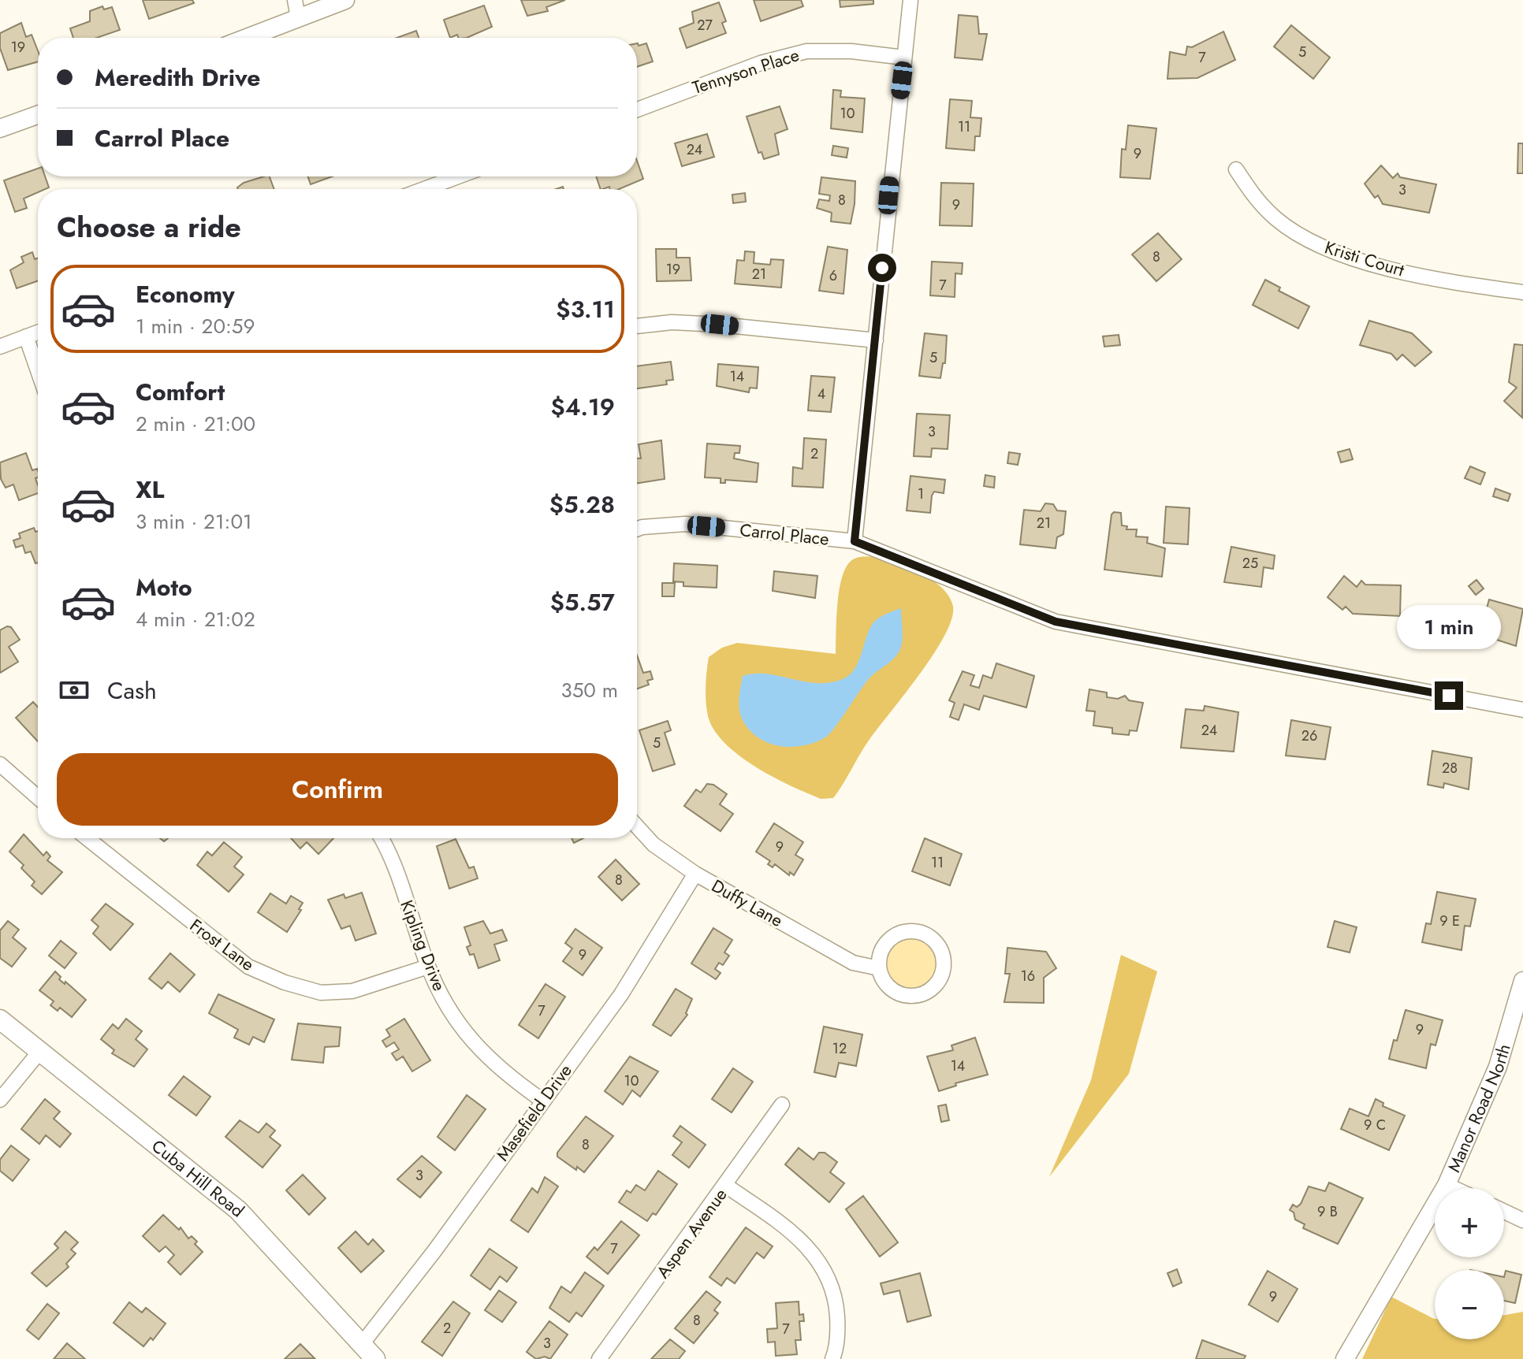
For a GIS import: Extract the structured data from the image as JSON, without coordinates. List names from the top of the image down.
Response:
{
  "streets": {
    "main road": ["Cuba Hill Road"],
    "street": [
      "Tennyson Place",
      "Kristi Court",
      "Carrol Place",
      "Duffy Lane",
      "Frost Lane",
      "Kipling Drive",
      "Manor Road North",
      "Masefield Drive",
      "Aspen Avenue"
    ]
  },
  "crossings": [
    ["Duffy Lane", "Masefield Drive"],
    ["Frost Lane", "Kipling Drive"],
    ["Kipling Drive", "Masefield Drive"],
    ["Masefield Drive", "Cuba Hill Road"]
  ],
  "house_numbers": [
    "27",
    "19",
    "5",
    "7",
    "10",
    "11",
    "24",
    "9",
    "3",
    "8",
    "9",
    "8",
    "19",
    "21",
    "6",
    "7",
    "5",
    "14",
    "4",
    "3",
    "2",
    "1",
    "21",
    "25",
    "24",
    "26",
    "5",
    "28",
    "9",
    "11",
    "8",
    "9 E",
    "9",
    "16",
    "7",
    "9",
    "12",
    "14",
    "10",
    "9 C",
    "8",
    "3",
    "9 B",
    "7",
    "9",
    "8",
    "2",
    "7",
    "3"
  ],
  "page": {
    "banner": ["Meredith Drive", "Carrol Place"],
    "heading": "Choose a ride",
    "list": [
      {
        "name": "Economy",
        "note": "1 min · 20:59",
        "value": "$3.11"
      },
      {
        "name": "Comfort",
        "note": "2 min · 21:00",
        "value": "$4.19"
      },
      {
        "name": "XL",
        "note": "3 min · 21:01",
        "value": "$5.28"
      },
      {
        "name": "Moto",
        "note": "4 min · 21:02",
        "value": "$5.57"
      }
    ],
    "bubble": "1 min",
    "pay": ["Cash", "350 m"],
    "buttons": "Confirm",
    "map_buttons": ["+", "−"]
  }
}
